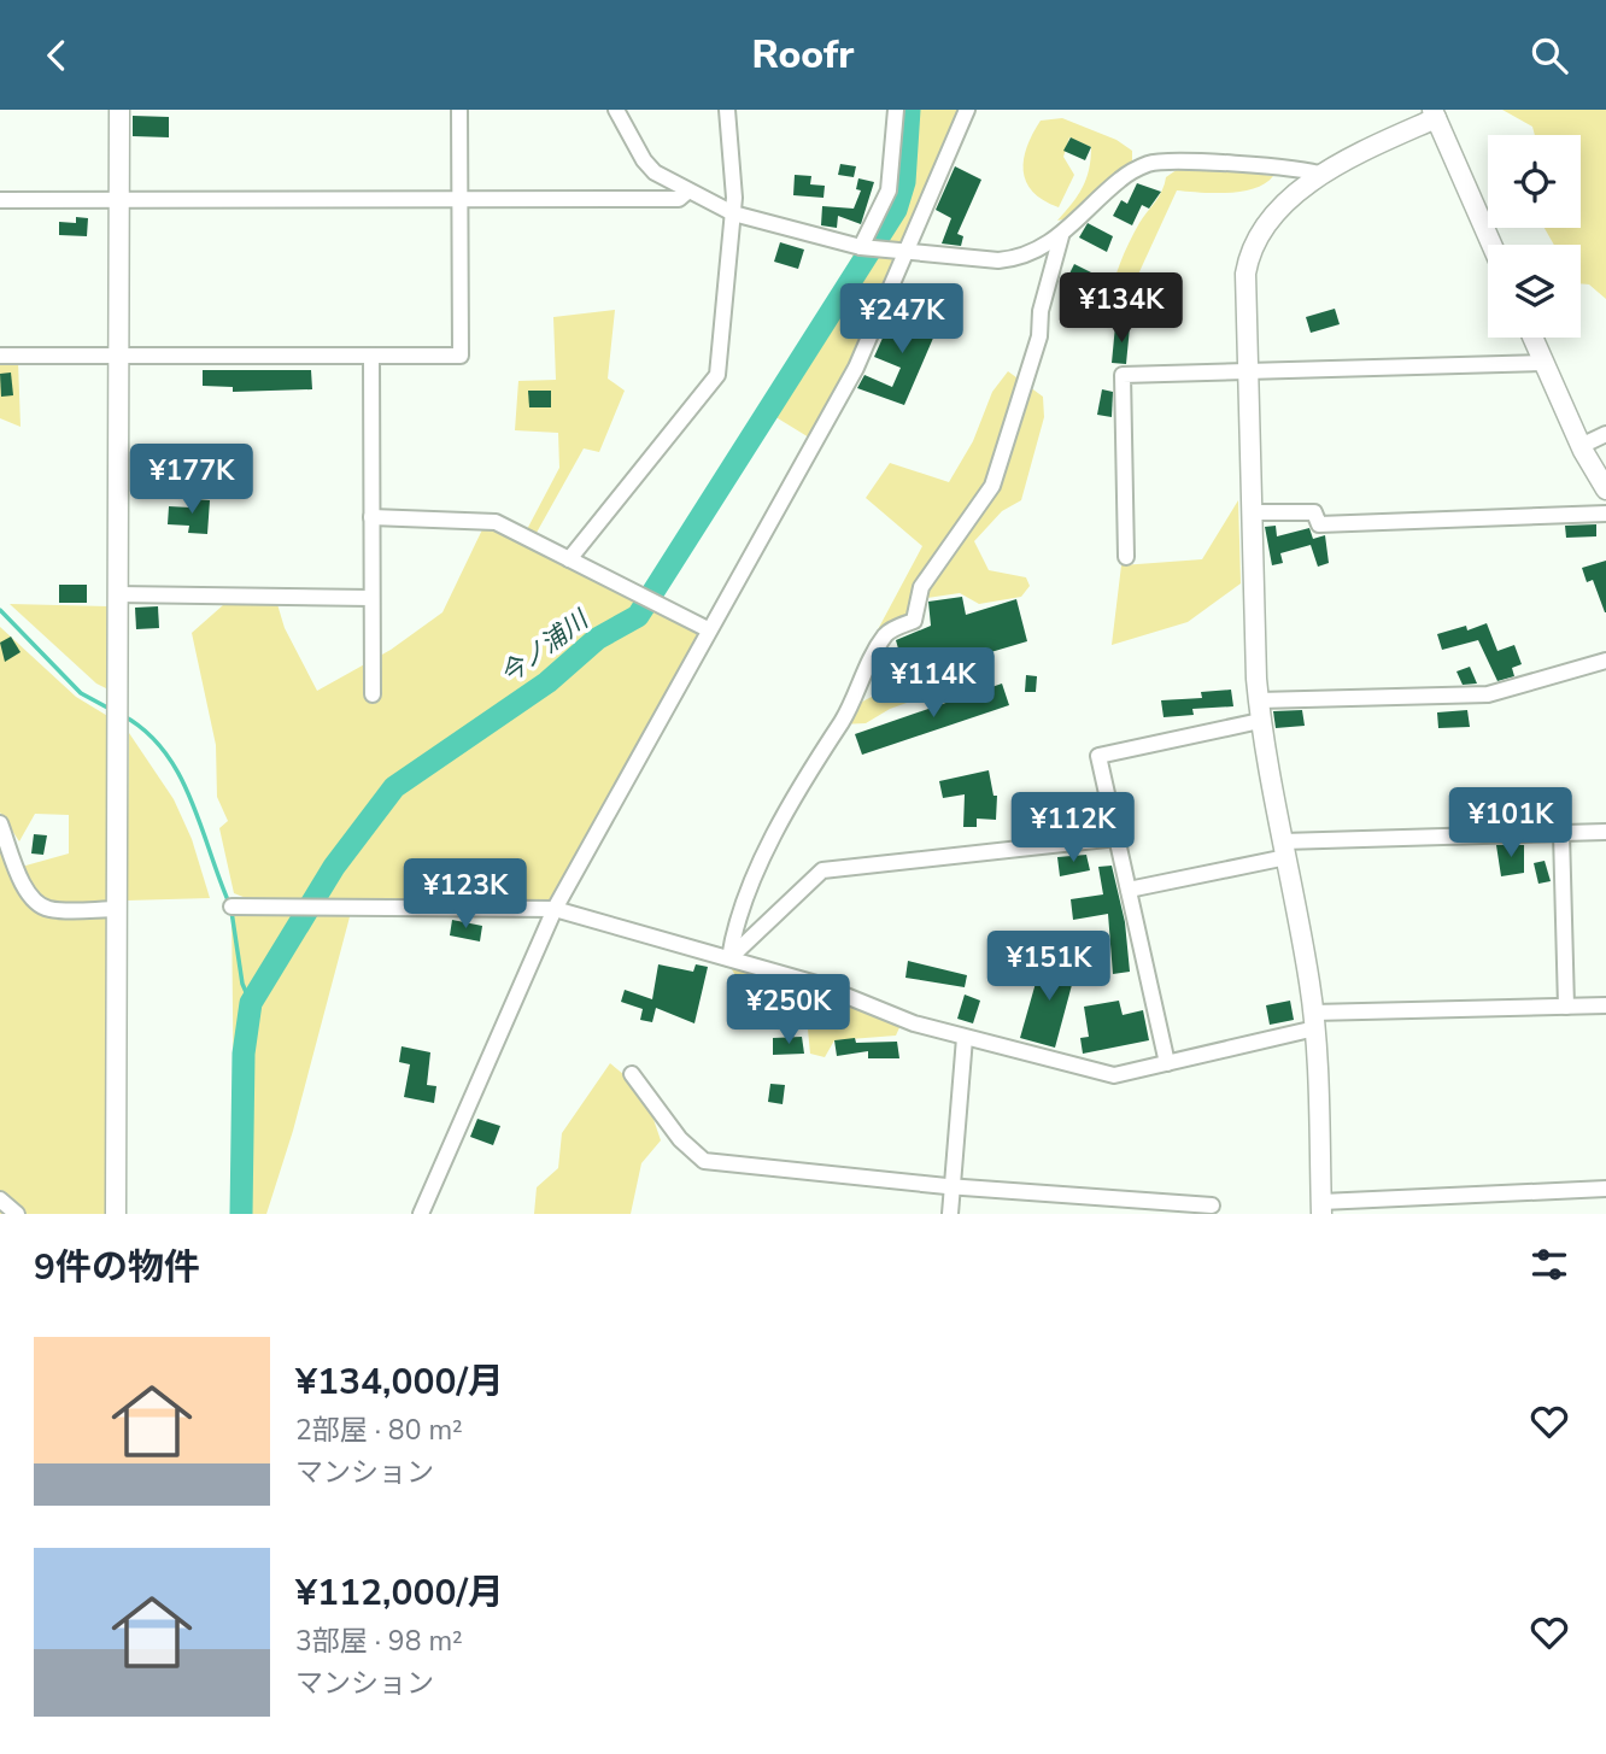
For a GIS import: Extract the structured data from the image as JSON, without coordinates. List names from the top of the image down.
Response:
{
  "water": ["今ノ浦川"],
  "page": {
    "header": "Roofr",
    "price": [
      "¥134K",
      "¥247K",
      "¥177K",
      "¥114K",
      "¥101K",
      "¥112K",
      "¥123K",
      "¥151K",
      "¥250K"
    ],
    "heading": "9件の物件",
    "list": [
      {
        "name": "¥134,000/月",
        "note": "2部屋 · 80 m² · マンション"
      },
      {
        "name": "¥112,000/月",
        "note": "3部屋 · 98 m² · マンション"
      }
    ]
  }
}
